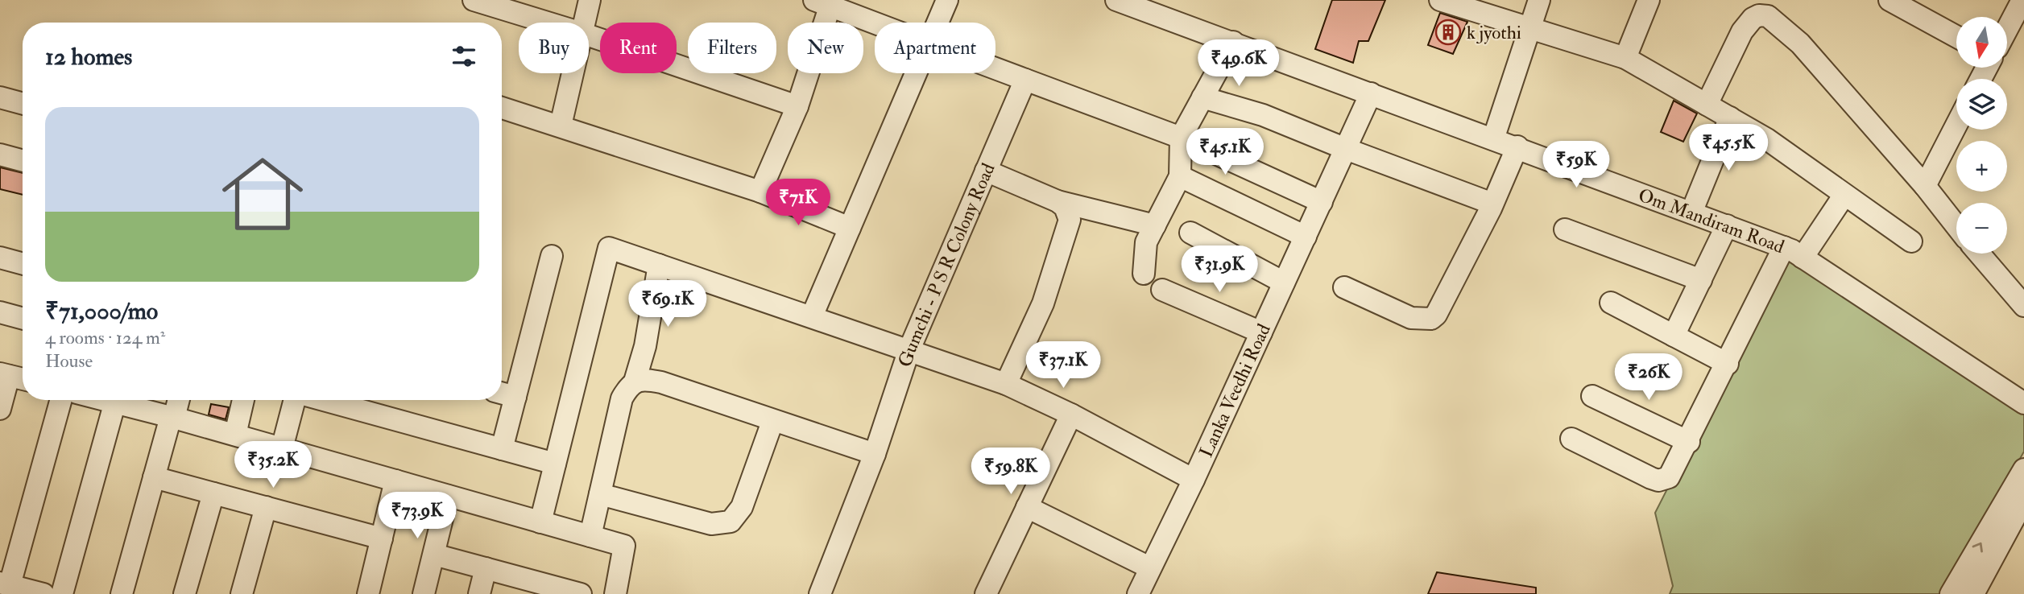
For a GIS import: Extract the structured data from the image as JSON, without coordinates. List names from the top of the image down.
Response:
{
  "streets": {
    "street": ["Om Mandiram Road", "Gumchi - P S R Colony Road", "Lanka Veedhi Road"]
  },
  "crossings": [
    ["Om Mandiram Road", "Lanka Veedhi Road"]
  ],
  "places": {
    "building": ["k jyothi"]
  },
  "north": "bottom",
  "page": {
    "map_buttons": ["+", "−"],
    "chip": [
      "Buy",
      "Rent",
      "Filters",
      "New",
      "Apartment"
    ],
    "heading": "12 homes",
    "price": [
      "₹49.6K",
      "₹45.5K",
      "₹45.1K",
      "₹59K",
      "₹71K",
      "₹31.9K",
      "₹69.1K",
      "₹37.1K",
      "₹26K",
      "₹35.2K",
      "₹59.8K",
      "₹73.9K"
    ],
    "list": [
      {
        "name": "₹71,000/mo",
        "note": "4 rooms · 124 m² · House"
      }
    ]
  }
}
